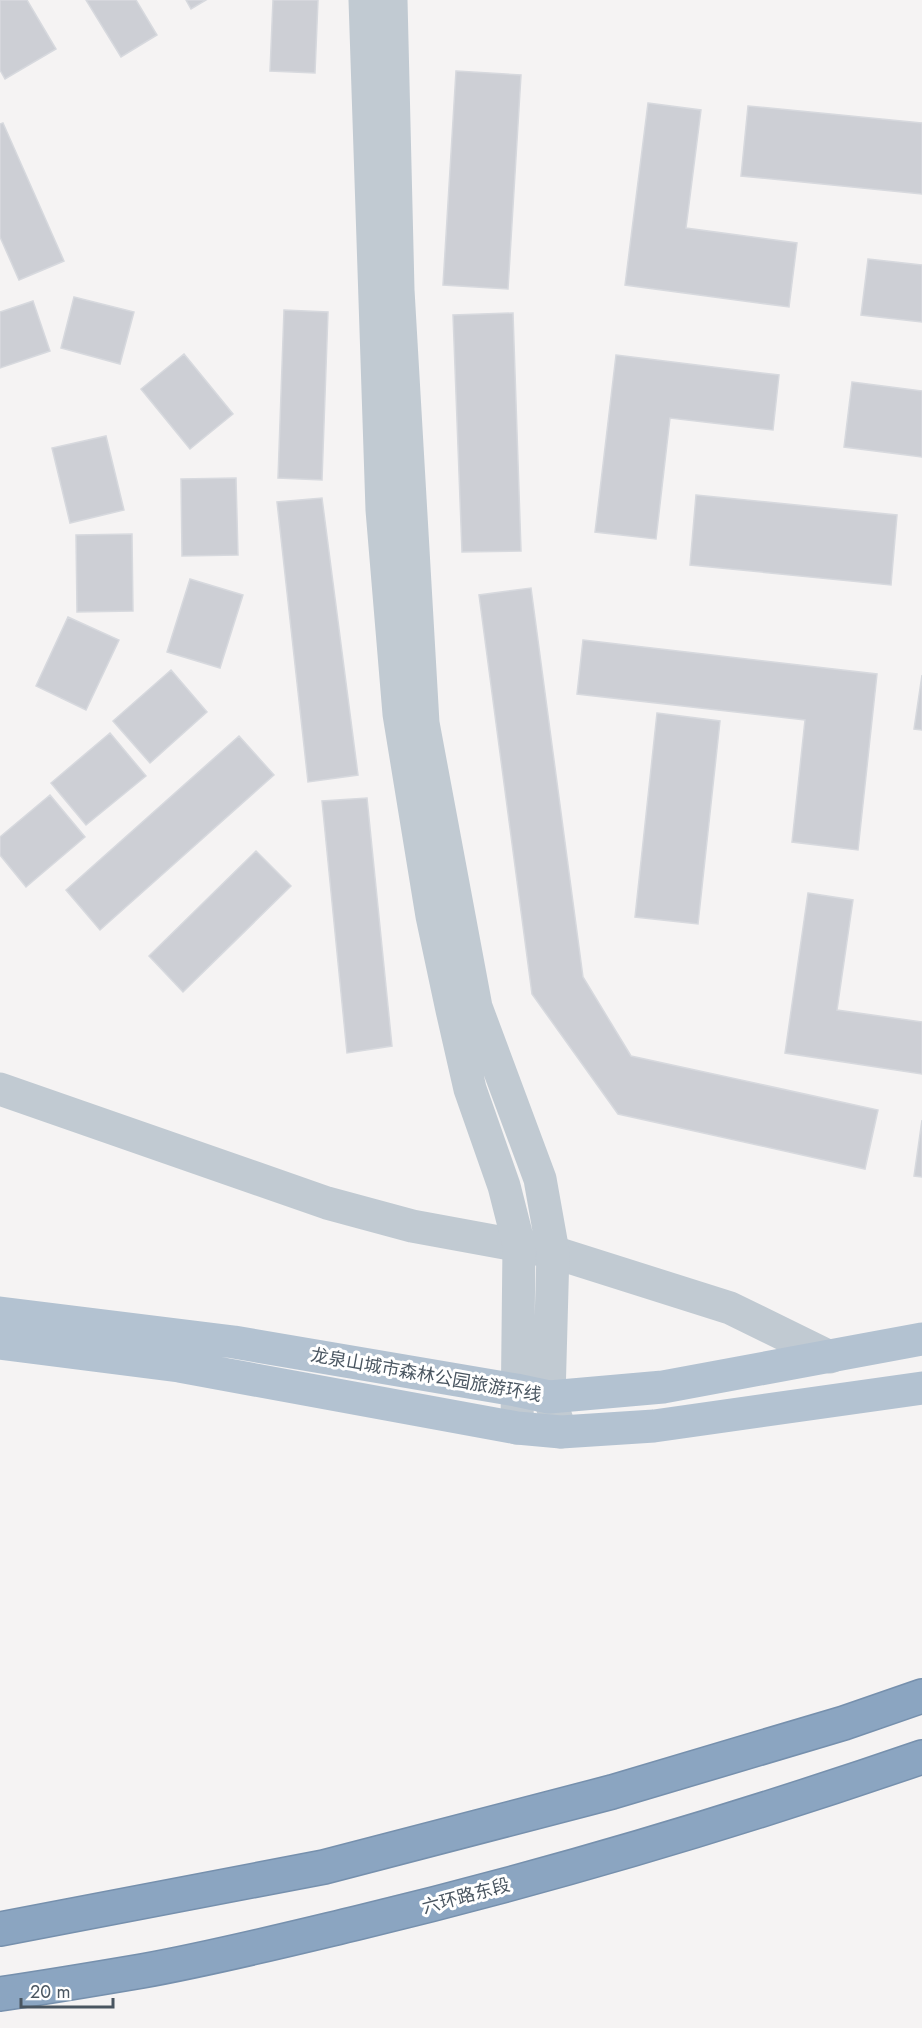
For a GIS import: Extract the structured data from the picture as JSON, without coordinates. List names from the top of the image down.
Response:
{
  "streets": {
    "highway": ["六环路东段"],
    "main road": ["龙泉山城市森林公园旅游环线"]
  },
  "scale_bar": "20 m"
}
